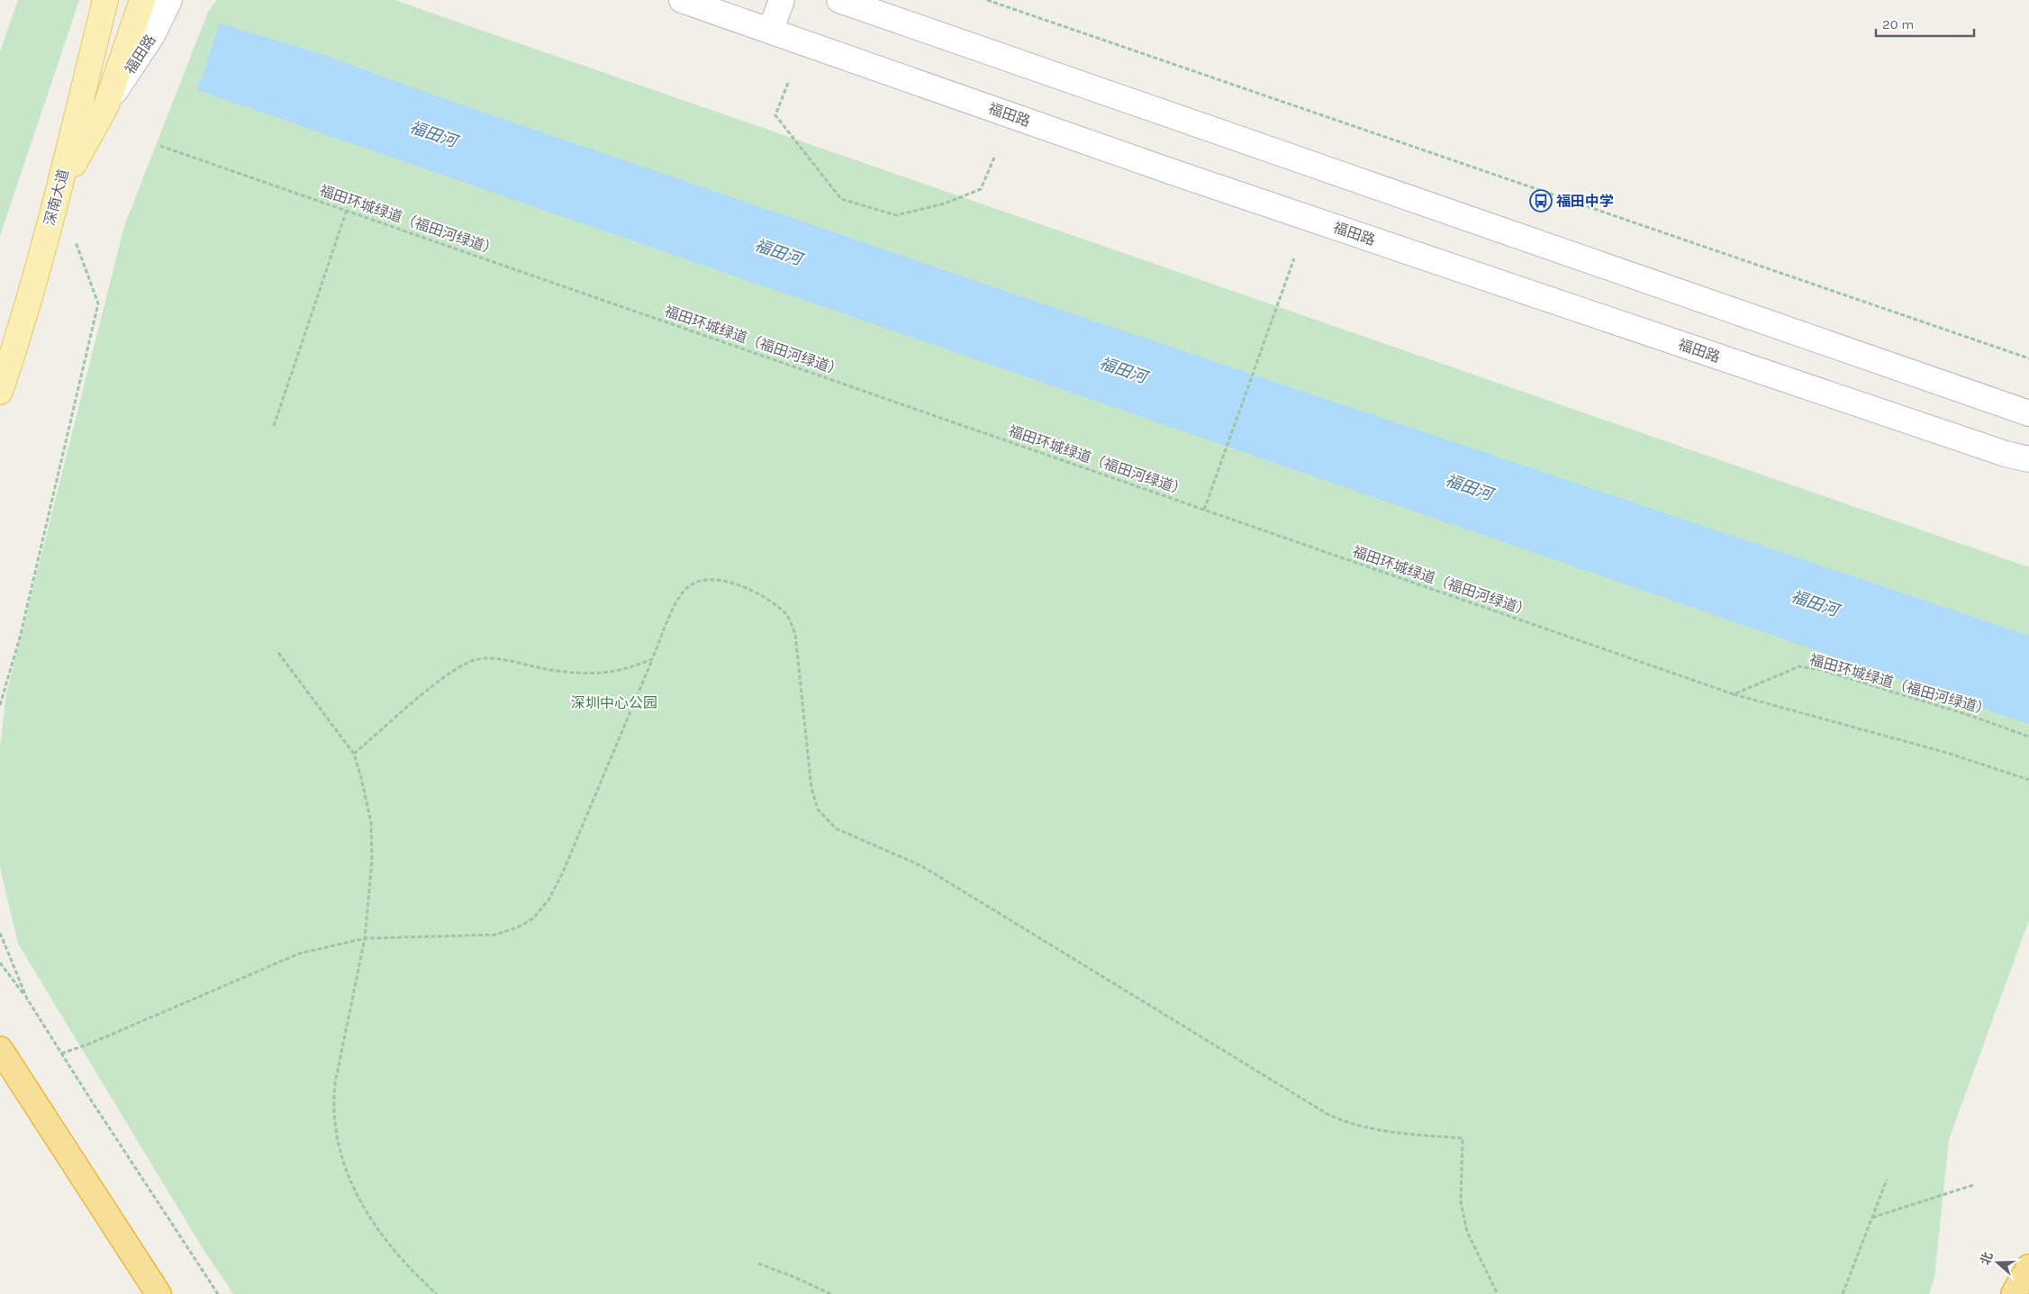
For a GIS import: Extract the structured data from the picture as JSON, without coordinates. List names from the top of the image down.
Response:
{
  "streets": {
    "main road": ["福田路", "深南大道"],
    "path": ["福田环城绿道（福田河绿道）"]
  },
  "water": ["福田河"],
  "parks": ["深圳中心公园"],
  "places": {
    "bus stop": ["福田中学"]
  },
  "scale_bar": "20 m",
  "north": "left"
}
